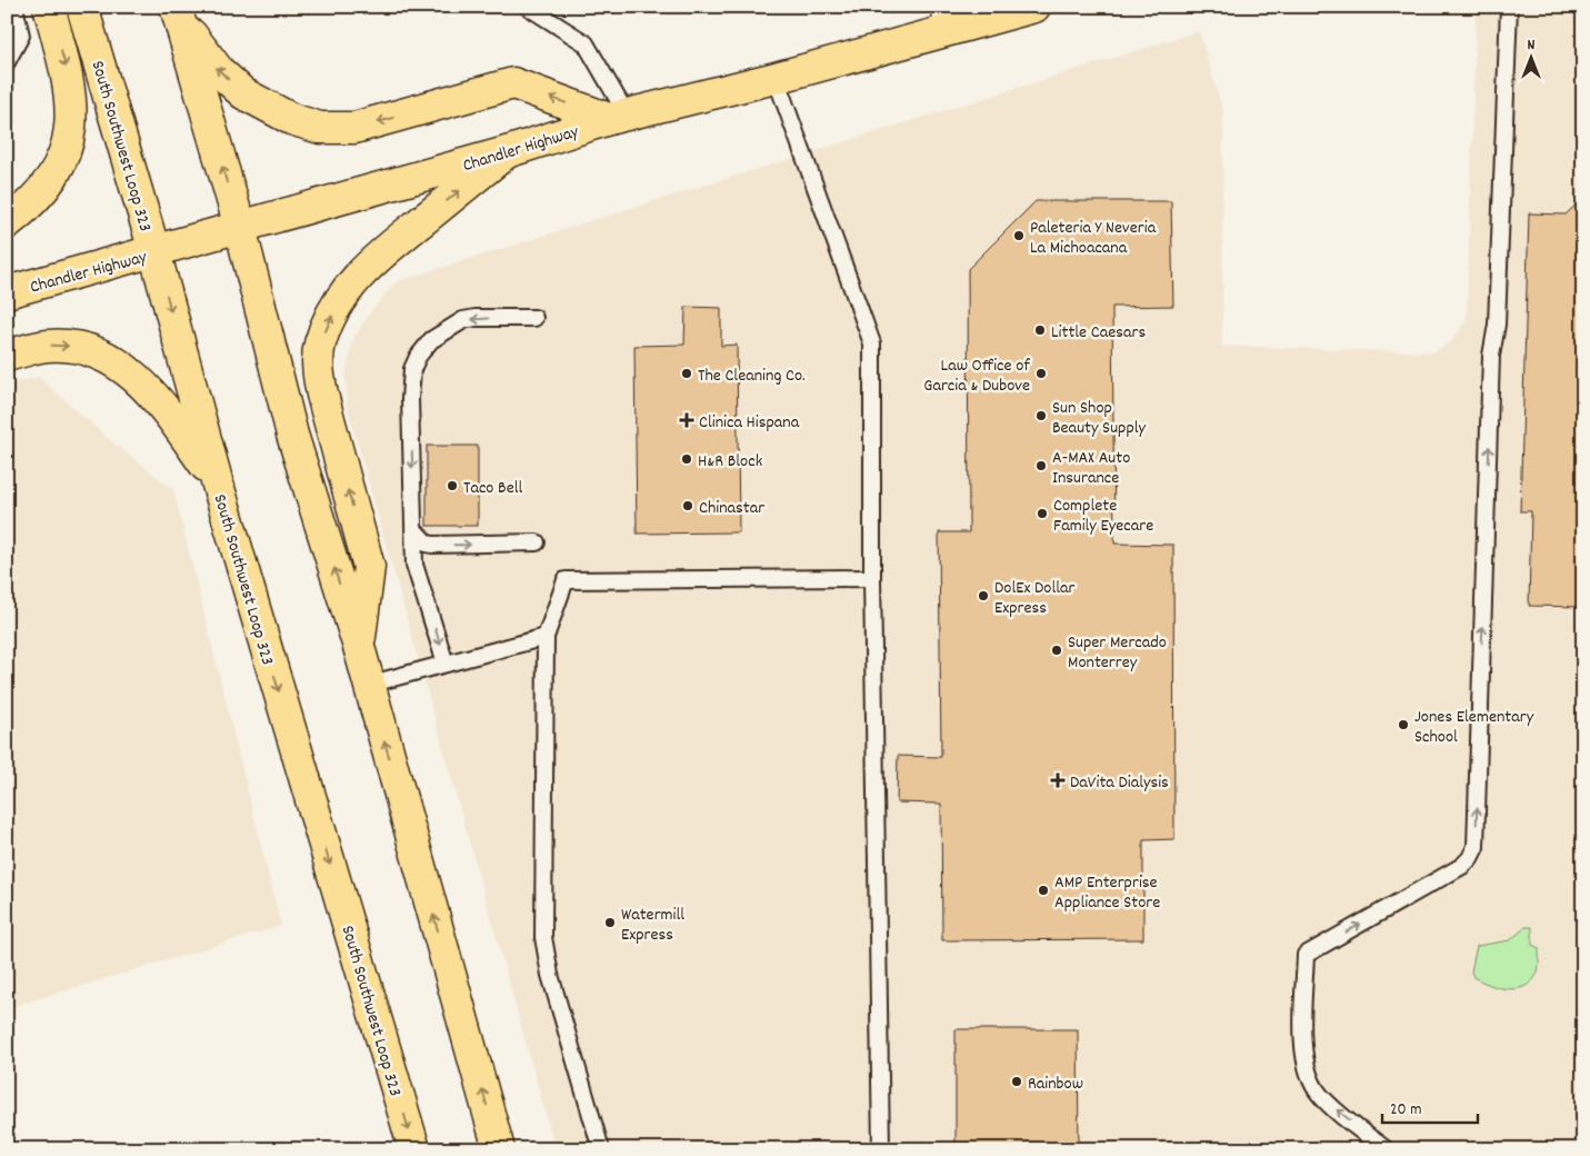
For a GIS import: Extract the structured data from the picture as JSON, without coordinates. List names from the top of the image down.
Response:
{
  "streets": {
    "main road": ["South Southwest Loop 323", "Chandler Highway"]
  },
  "crossings": [
    ["South Southwest Loop 323", "Chandler Highway"]
  ],
  "places": {
    "other": [
      "Paleteria Y Neveria La Michoacana",
      "Little Caesars",
      "The Cleaning Co.",
      "Law Office of Garcia & Dubove",
      "Sun Shop Beauty Supply",
      "H&R Block",
      "A-MAX Auto Insurance",
      "Taco Bell",
      "Chinastar",
      "Complete Family Eyecare",
      "DolEx Dollar Express",
      "Super Mercado Monterrey",
      "Jones Elementary School",
      "AMP Enterprise Appliance Store",
      "Watermill Express",
      "Rainbow"
    ],
    "health": ["Clinica Hispana", "DaVita Dialysis"]
  },
  "scale_bar": "20 m",
  "north": "top"
}
